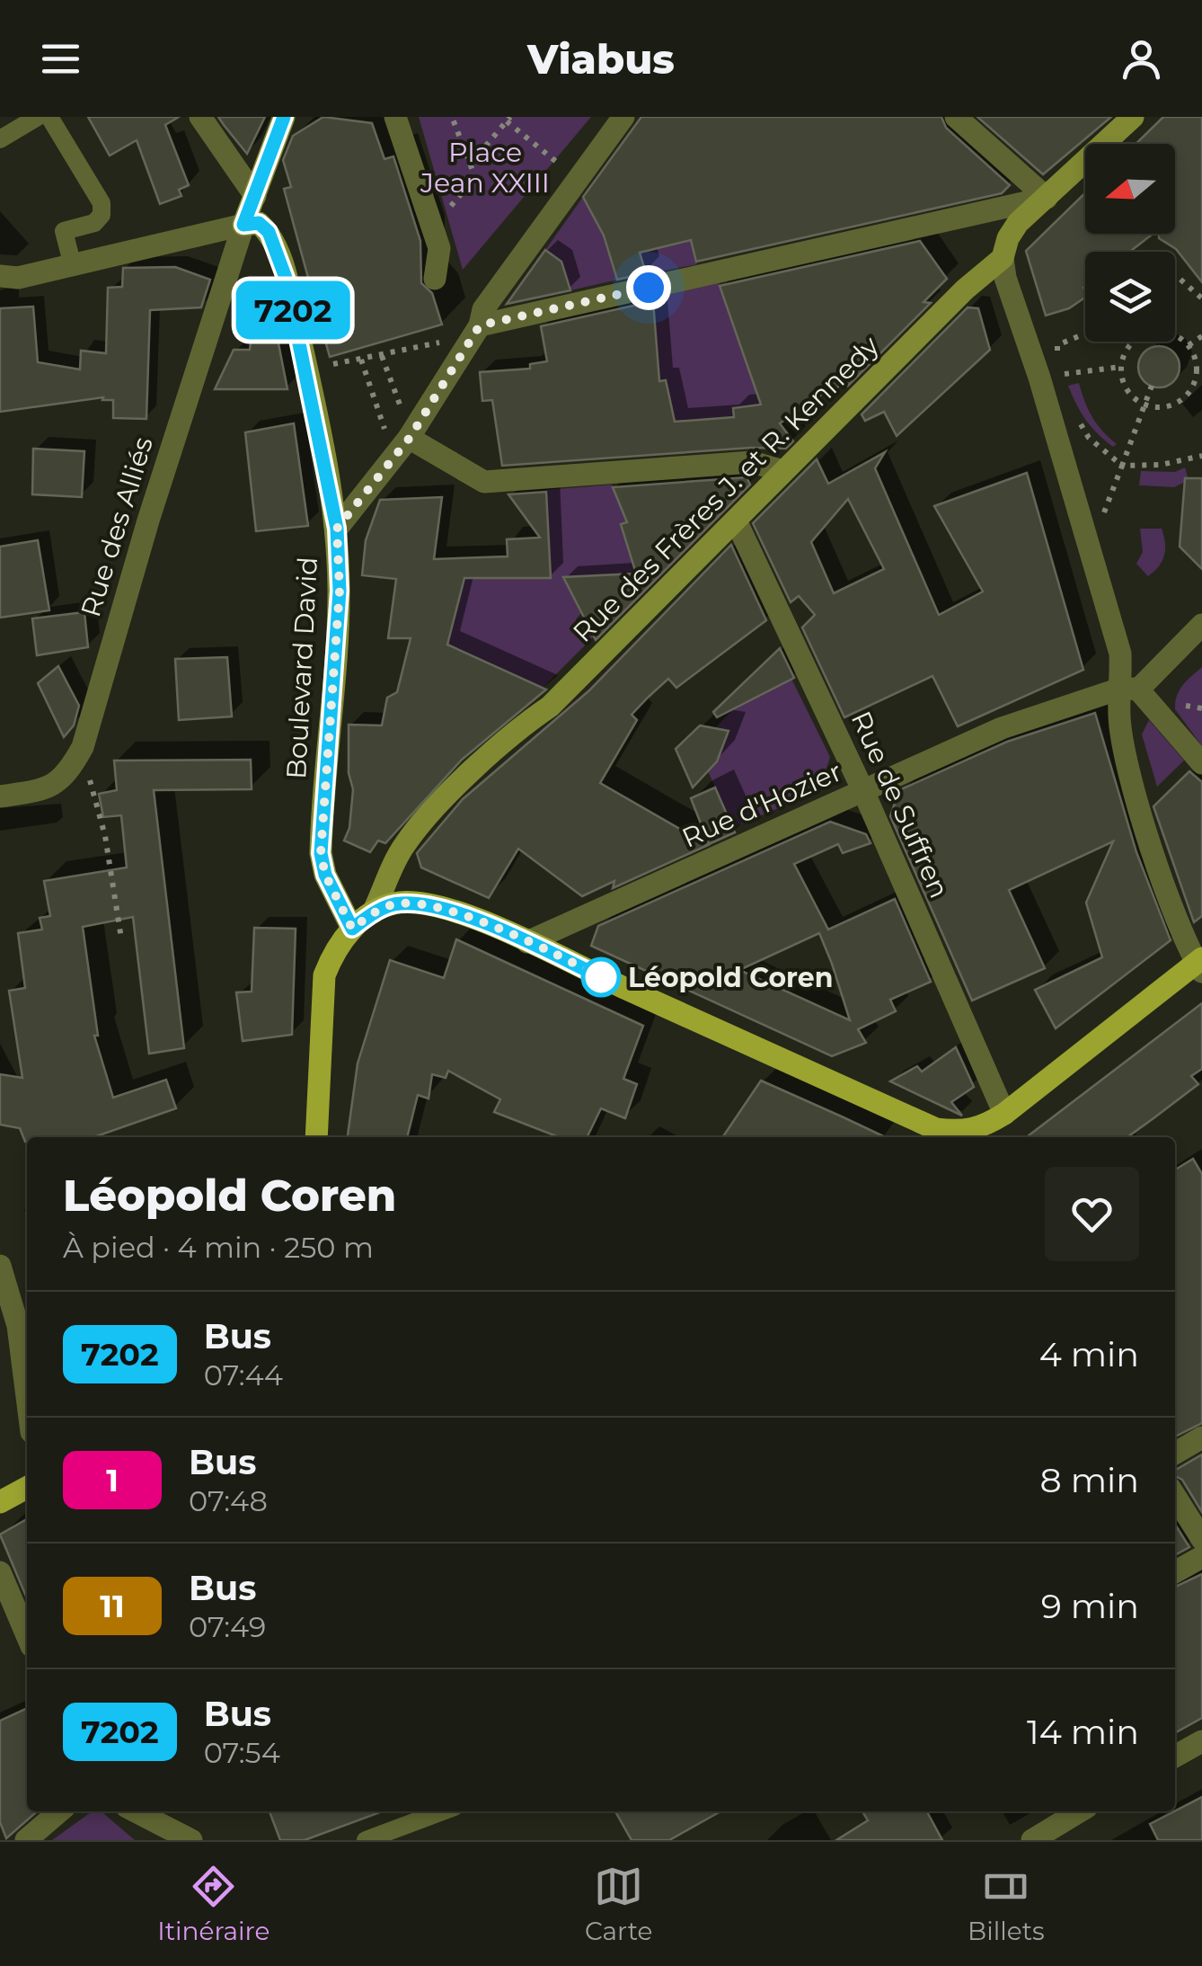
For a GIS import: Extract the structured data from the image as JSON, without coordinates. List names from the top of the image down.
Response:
{
  "streets": {
    "street": [
      "Rue des Frères J. et R. Kennedy",
      "Rue des Alliés",
      "Boulevard David",
      "Rue d'Hozier",
      "Rue de Suffren"
    ]
  },
  "crossings": [
    ["Rue des Frères J. et R. Kennedy", "Rue de Suffren"],
    ["Rue des Alliés", "Boulevard David"],
    ["Rue d'Hozier", "Rue de Suffren"]
  ],
  "parks": ["Place Jean XXIII"],
  "places": ["Léopold Coren"],
  "lines": ["bus line 7202"],
  "north": "left",
  "page": {
    "header": "Viabus",
    "on_map": "7202",
    "heading": ["Léopold Coren", "À pied · 4 min · 250 m"],
    "list": [
      {
        "mark": "7202",
        "name": "Bus",
        "note": "07:44",
        "value": "4 min"
      },
      {
        "mark": "1",
        "name": "Bus",
        "note": "07:48",
        "value": "8 min"
      },
      {
        "mark": "11",
        "name": "Bus",
        "note": "07:49",
        "value": "9 min"
      },
      {
        "mark": "7202",
        "name": "Bus",
        "note": "07:54",
        "value": "14 min"
      }
    ],
    "tabs": ["Itinéraire", "Carte", "Billets"]
  }
}
